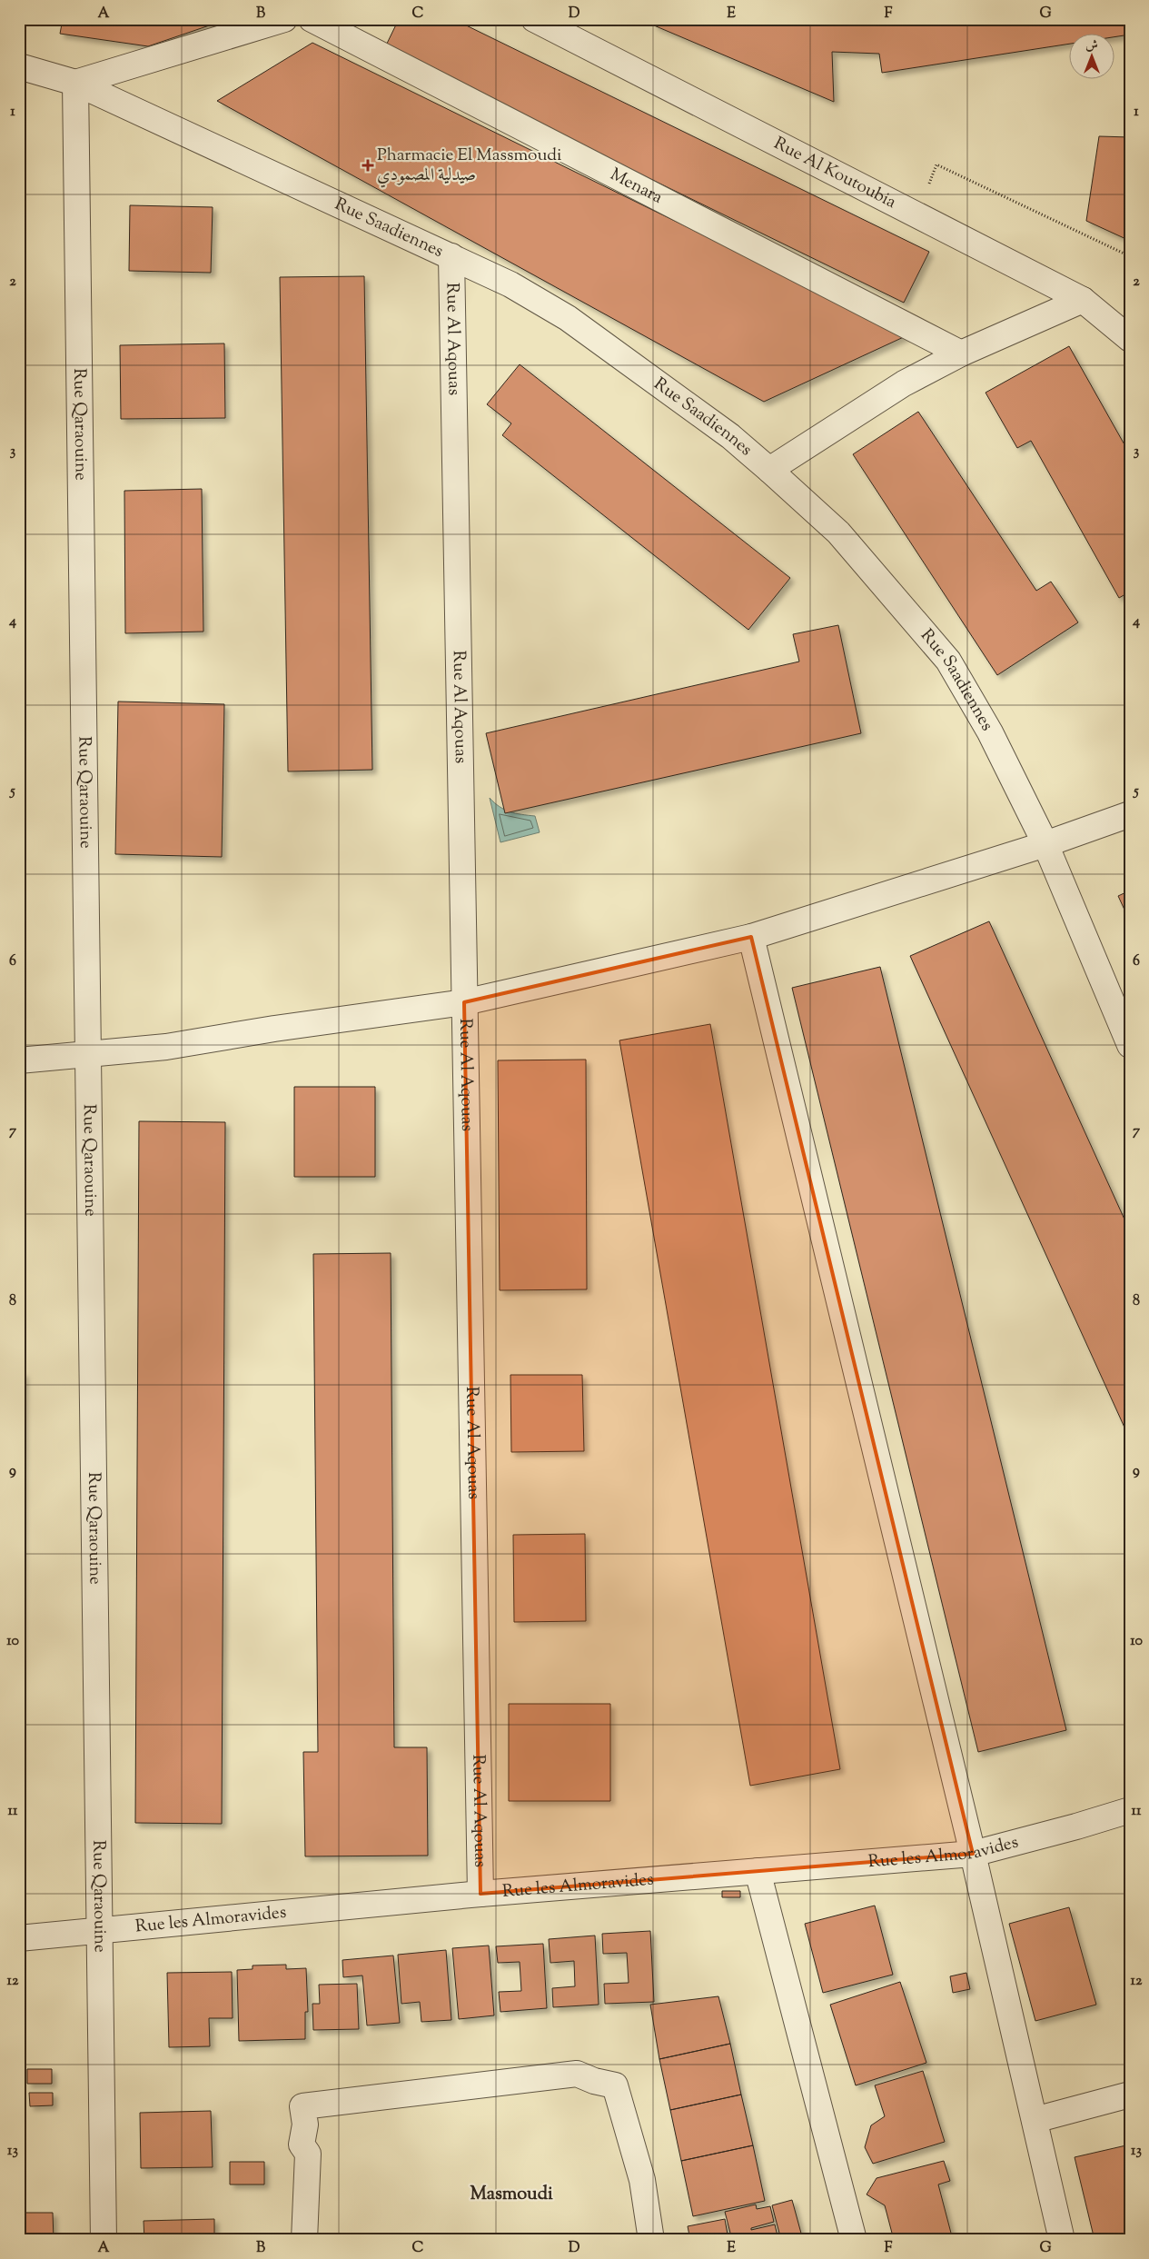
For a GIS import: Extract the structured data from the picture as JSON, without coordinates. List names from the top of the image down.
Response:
{
  "streets": {
    "street": [
      "Rue Al Koutoubia",
      "Menara",
      "Rue Saadiennes",
      "Rue Al Aqouas",
      "Rue Qaraouine",
      "Rue les Almoravides"
    ]
  },
  "crossings": [
    ["Rue Saadiennes", "Rue Al Aqouas"],
    ["Rue Saadiennes", "Rue Qaraouine"],
    ["Rue Al Aqouas", "Rue les Almoravides"],
    ["Rue Qaraouine", "Rue les Almoravides"]
  ],
  "districts": ["Masmoudi"],
  "places": {
    "health": ["Pharmacie El Massmoudi صيدلية المصمودي"]
  },
  "north": "top",
  "grid": {
    "columns": [
      "A",
      "B",
      "C",
      "D",
      "E",
      "F",
      "G"
    ],
    "rows": [
      "1",
      "2",
      "3",
      "4",
      "5",
      "6",
      "7",
      "8",
      "9",
      "10",
      "11",
      "12",
      "13"
    ]
  }
}
